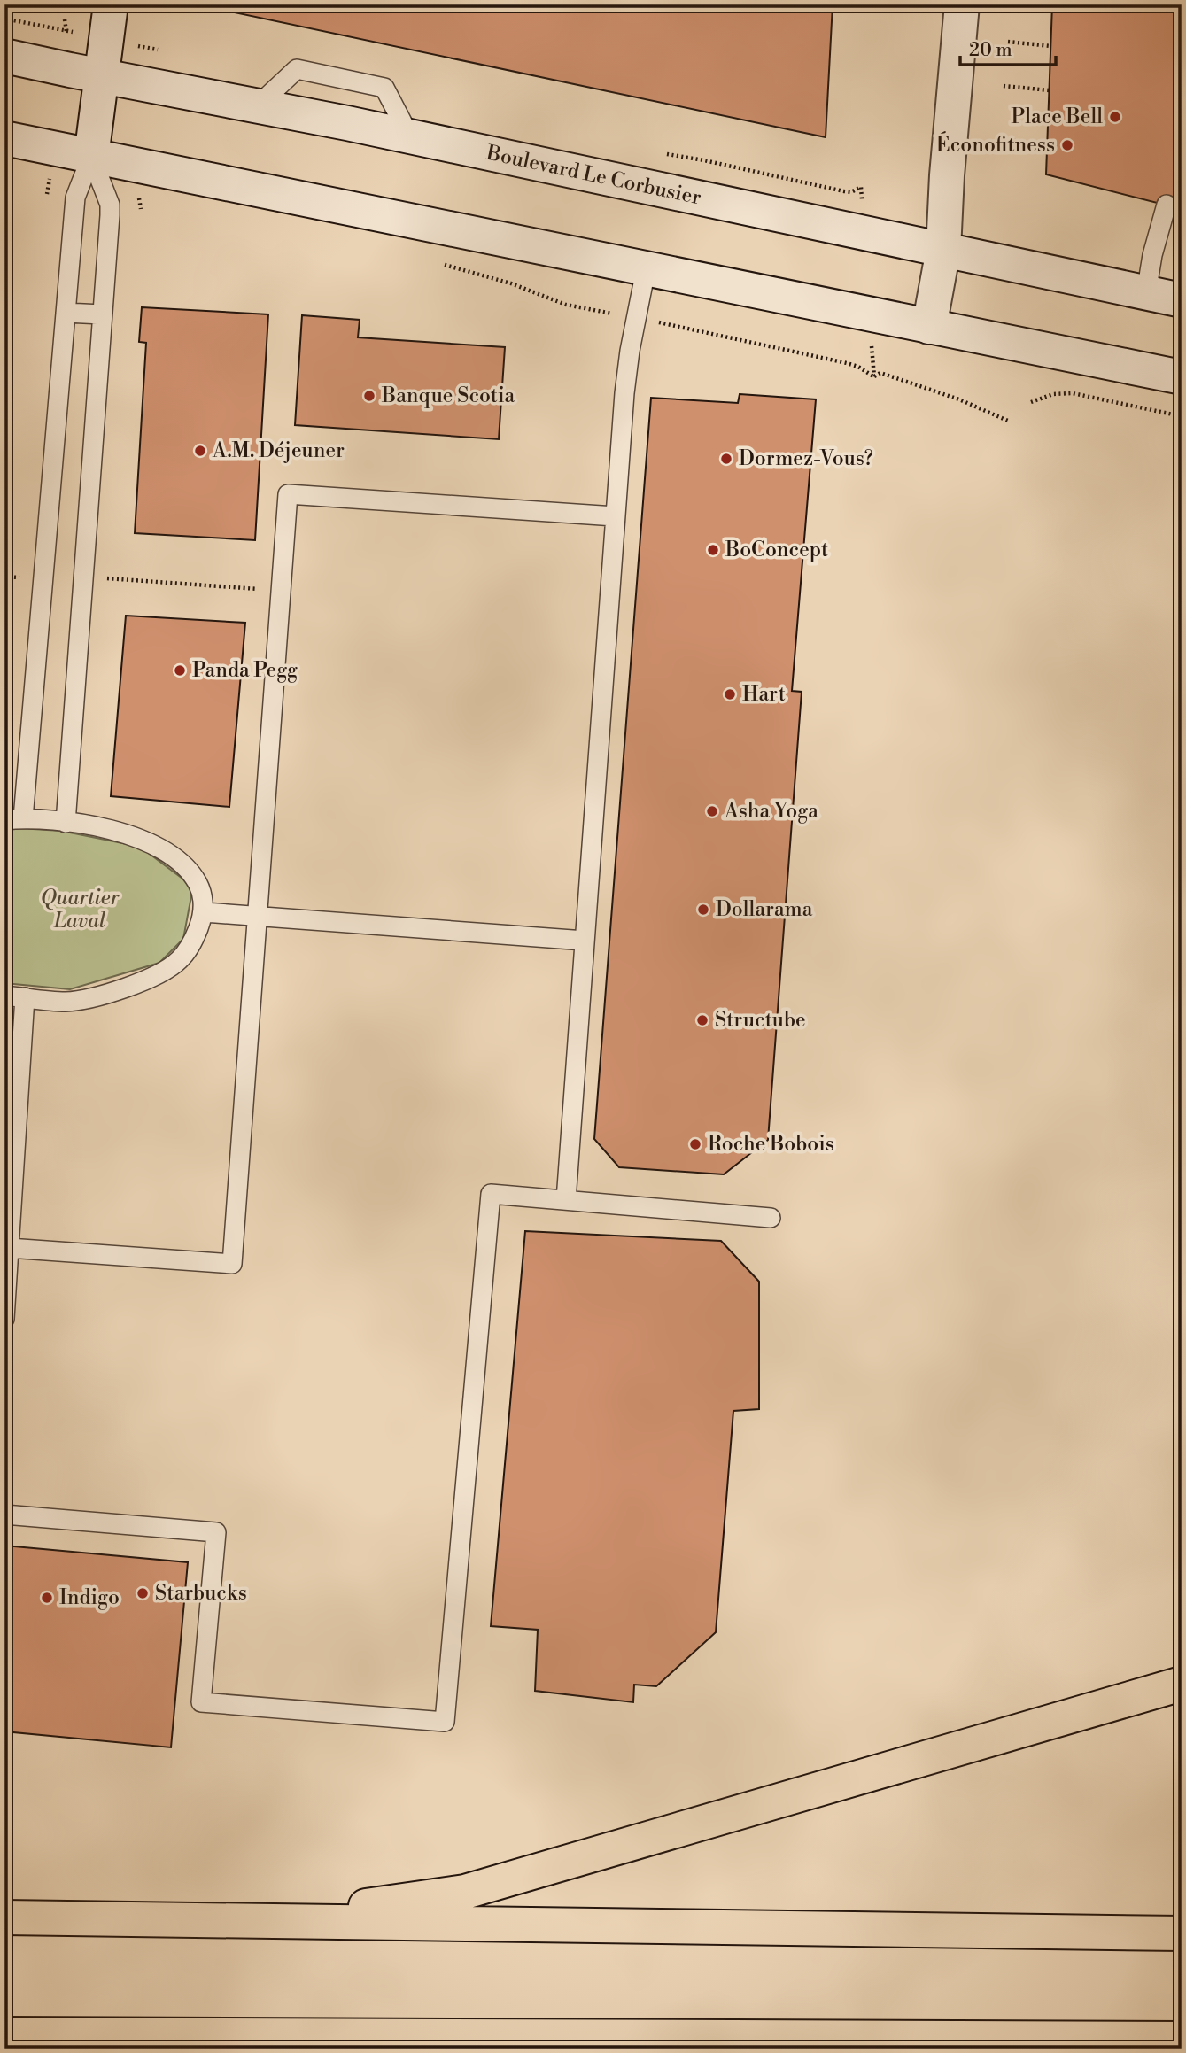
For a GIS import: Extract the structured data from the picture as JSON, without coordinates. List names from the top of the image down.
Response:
{
  "streets": {
    "street": ["Boulevard Le Corbusier"]
  },
  "parks": ["Quartier Laval"],
  "places": [
    "Place Bell",
    "Éconofitness",
    "Banque Scotia",
    "A.M. Déjeuner",
    "Dormez-Vous?",
    "BoConcept",
    "Panda Pegg",
    "Hart",
    "Asha Yoga",
    "Dollarama",
    "Structube",
    "Roche Bobois",
    "Starbucks",
    "Indigo"
  ],
  "scale_bar": "20 m"
}
